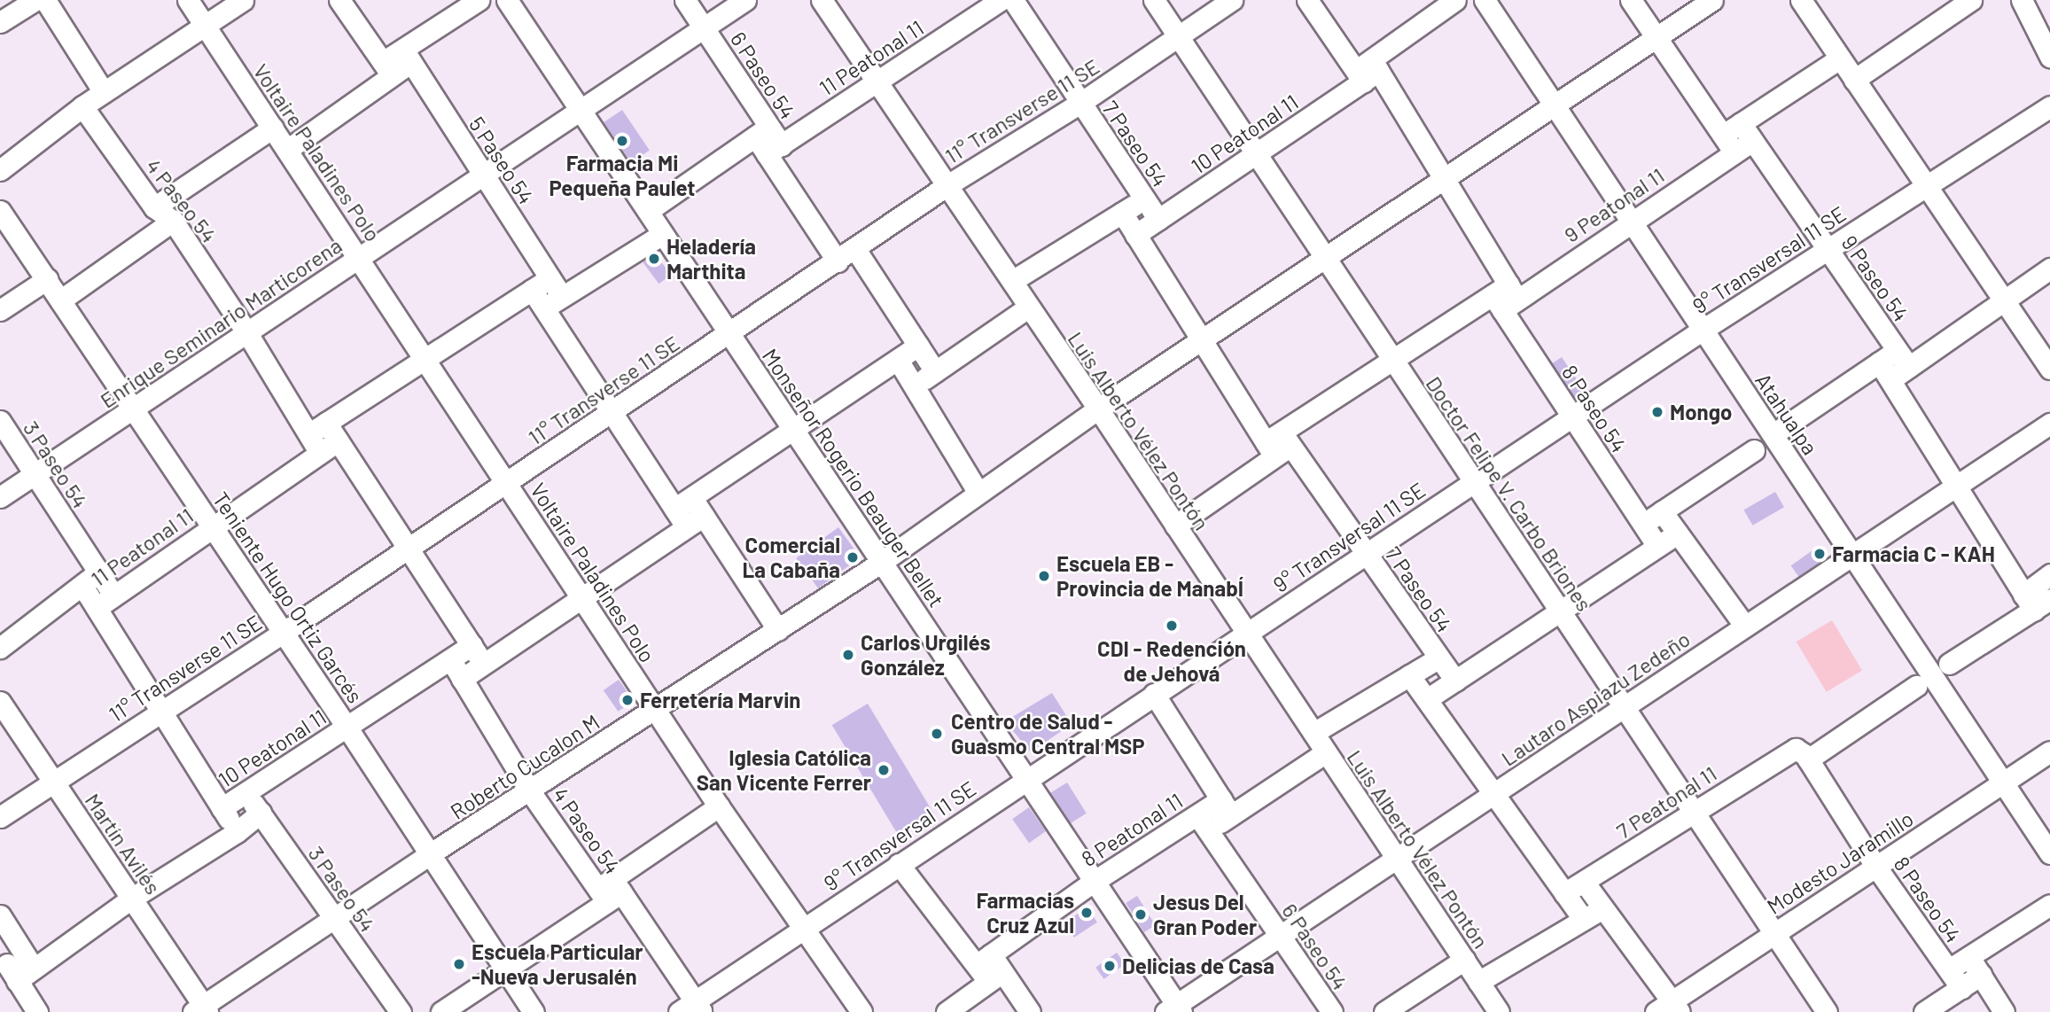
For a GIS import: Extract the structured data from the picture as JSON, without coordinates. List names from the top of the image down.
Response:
{
  "streets": {
    "street": [
      "11 Peatonal 11",
      "6 Paseo 54",
      "11° Transverse 11 SE",
      "10 Peatonal 11",
      "7 Paseo 54",
      "Voltaire Paladines Polo",
      "5 Paseo 54",
      "4 Paseo 54",
      "9 Peatonal 11",
      "9° Transversal 11 SE",
      "9 Paseo 54",
      "Enrique Seminario Marticorena",
      "8 Paseo 54",
      "Atahualpa",
      "Luis Alberto Vélez Pontón",
      "3 Paseo 54",
      "Monseñor Rogerio Beauger Bellet",
      "Doctor Felipe V. Carbo Briones",
      "Teniente Hugo Ortiz Garcés",
      "Lautaro Aspiazu Zedeño",
      "Roberto Cucalon M",
      "7 Peatonal 11",
      "8 Peatonal 11",
      "Martín Avilés",
      "Modesto Jaramillo"
    ]
  },
  "crossings": [
    ["11 Peatonal 11", "6 Paseo 54"],
    ["11 Peatonal 11", "Voltaire Paladines Polo"],
    ["11 Peatonal 11", "5 Paseo 54"],
    ["11 Peatonal 11", "4 Paseo 54"],
    ["11 Peatonal 11", "Luis Alberto Vélez Pontón"],
    ["11 Peatonal 11", "3 Paseo 54"],
    ["11 Peatonal 11", "Teniente Hugo Ortiz Garcés"],
    ["6 Paseo 54", "11° Transverse 11 SE"],
    ["6 Paseo 54", "Enrique Seminario Marticorena"],
    ["6 Paseo 54", "Lautaro Aspiazu Zedeño"],
    ["6 Paseo 54", "8 Peatonal 11"],
    ["11° Transverse 11 SE", "7 Paseo 54"],
    ["11° Transverse 11 SE", "Voltaire Paladines Polo"],
    ["11° Transverse 11 SE", "4 Paseo 54"],
    ["11° Transverse 11 SE", "Luis Alberto Vélez Pontón"],
    ["11° Transverse 11 SE", "Monseñor Rogerio Beauger Bellet"],
    ["11° Transverse 11 SE", "Doctor Felipe V. Carbo Briones"],
    ["11° Transverse 11 SE", "Teniente Hugo Ortiz Garcés"],
    ["11° Transverse 11 SE", "Martín Avilés"],
    ["10 Peatonal 11", "7 Paseo 54"],
    ["10 Peatonal 11", "4 Paseo 54"],
    ["10 Peatonal 11", "8 Paseo 54"],
    ["10 Peatonal 11", "3 Paseo 54"],
    ["10 Peatonal 11", "Doctor Felipe V. Carbo Briones"],
    ["10 Peatonal 11", "Teniente Hugo Ortiz Garcés"],
    ["7 Paseo 54", "9 Peatonal 11"],
    ["7 Paseo 54", "9° Transversal 11 SE"],
    ["Voltaire Paladines Polo", "9° Transversal 11 SE"],
    ["Voltaire Paladines Polo", "Enrique Seminario Marticorena"],
    ["Voltaire Paladines Polo", "Roberto Cucalon M"],
    ["5 Paseo 54", "Enrique Seminario Marticorena"],
    ["4 Paseo 54", "9° Transversal 11 SE"],
    ["4 Paseo 54", "Enrique Seminario Marticorena"],
    ["4 Paseo 54", "Roberto Cucalon M"],
    ["9 Peatonal 11", "9 Paseo 54"],
    ["9 Peatonal 11", "8 Paseo 54"],
    ["9 Peatonal 11", "Atahualpa"],
    ["9 Peatonal 11", "Luis Alberto Vélez Pontón"],
    ["9 Peatonal 11", "Doctor Felipe V. Carbo Briones"],
    ["9° Transversal 11 SE", "9 Paseo 54"],
    ["9° Transversal 11 SE", "8 Paseo 54"],
    ["9° Transversal 11 SE", "Atahualpa"],
    ["9° Transversal 11 SE", "Luis Alberto Vélez Pontón"],
    ["9° Transversal 11 SE", "Monseñor Rogerio Beauger Bellet"],
    ["9° Transversal 11 SE", "Doctor Felipe V. Carbo Briones"],
    ["Enrique Seminario Marticorena", "3 Paseo 54"],
    ["Enrique Seminario Marticorena", "Monseñor Rogerio Beauger Bellet"],
    ["Enrique Seminario Marticorena", "Teniente Hugo Ortiz Garcés"],
    ["8 Paseo 54", "7 Peatonal 11"],
    ["8 Paseo 54", "Modesto Jaramillo"],
    ["Atahualpa", "Lautaro Aspiazu Zedeño"],
    ["Atahualpa", "Modesto Jaramillo"],
    ["Luis Alberto Vélez Pontón", "Lautaro Aspiazu Zedeño"],
    ["Luis Alberto Vélez Pontón", "8 Peatonal 11"],
    ["3 Paseo 54", "Roberto Cucalon M"],
    ["Monseñor Rogerio Beauger Bellet", "Lautaro Aspiazu Zedeño"],
    ["Monseñor Rogerio Beauger Bellet", "Roberto Cucalon M"],
    ["Monseñor Rogerio Beauger Bellet", "8 Peatonal 11"],
    ["Doctor Felipe V. Carbo Briones", "Lautaro Aspiazu Zedeño"],
    ["Doctor Felipe V. Carbo Briones", "7 Peatonal 11"],
    ["Doctor Felipe V. Carbo Briones", "Modesto Jaramillo"],
    ["Teniente Hugo Ortiz Garcés", "Roberto Cucalon M"],
    ["Roberto Cucalon M", "Martín Avilés"]
  ],
  "places": [
    "Farmacia Mi Pequeña Paulet",
    "Heladería Marthita",
    "Mongo",
    "Farmacia C - KAH",
    "Comercial La Cabaña",
    "Escuela EB - Provincia de ManabÍ",
    "CDI - Redención de Jehová",
    "Carlos Urgilés González",
    "Ferretería Marvin",
    "Centro de Salud - Guasmo Central MSP",
    "Iglesia Católica San Vicente Ferrer",
    "Farmacias Cruz Azul",
    "Jesus Del Gran Poder",
    "Escuela Particular -Nueva Jerusalén",
    "Delicias de Casa"
  ]
}
